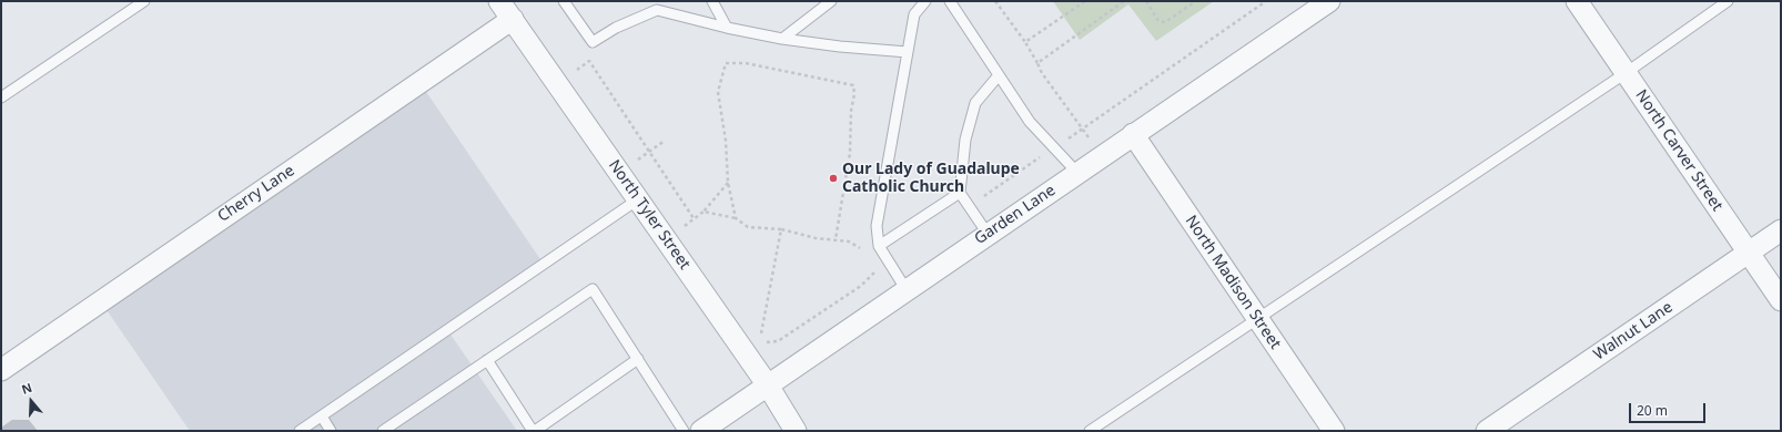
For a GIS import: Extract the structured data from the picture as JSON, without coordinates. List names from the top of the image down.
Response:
{
  "streets": {
    "street": [
      "North Carver Street",
      "Cherry Lane",
      "North Tyler Street",
      "Garden Lane",
      "North Madison Street",
      "Walnut Lane"
    ]
  },
  "crossings": [
    ["North Carver Street", "Walnut Lane"],
    ["Cherry Lane", "North Tyler Street"],
    ["North Tyler Street", "Garden Lane"],
    ["Garden Lane", "North Madison Street"]
  ],
  "places": ["Our Lady of Guadalupe Catholic Church"],
  "scale_bar": "20 m",
  "north": "top"
}
